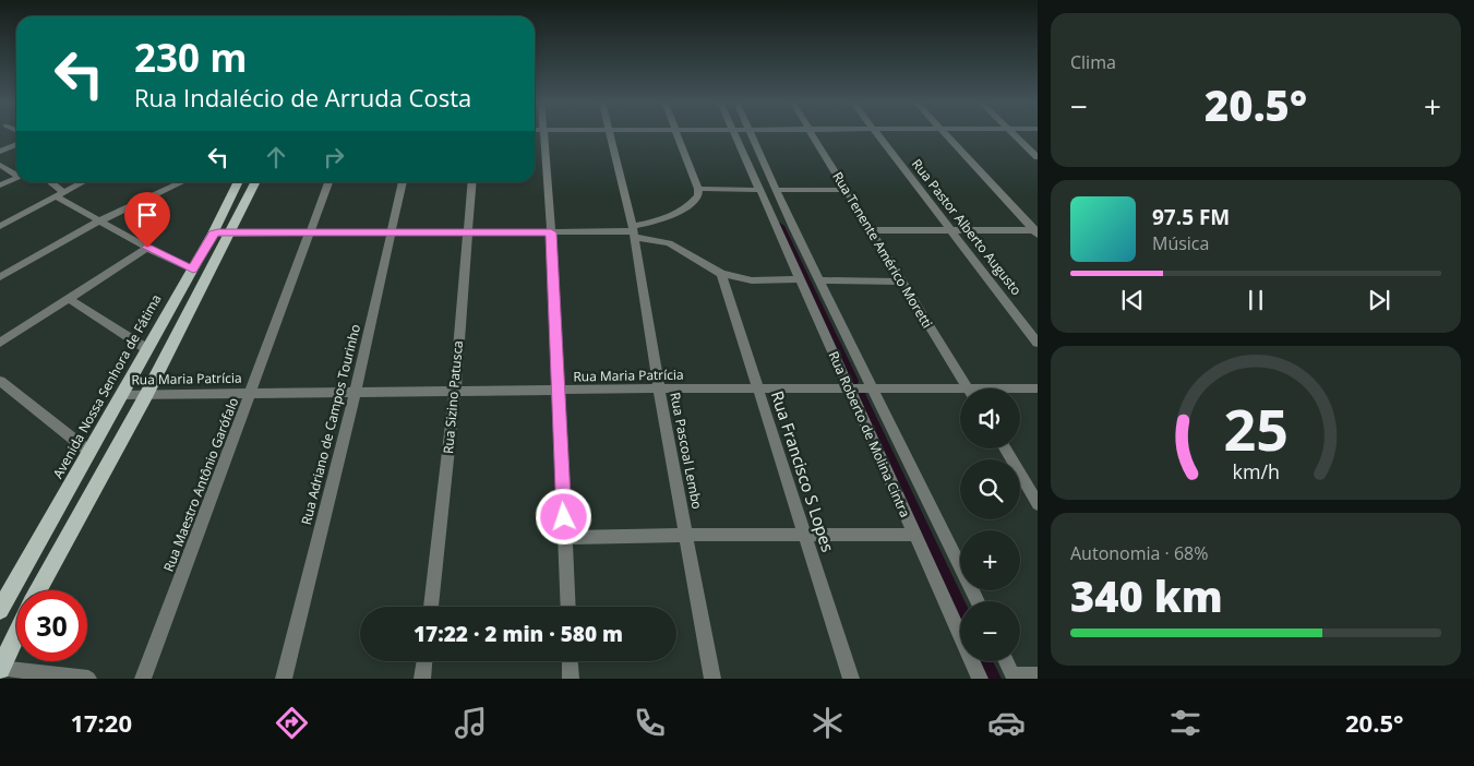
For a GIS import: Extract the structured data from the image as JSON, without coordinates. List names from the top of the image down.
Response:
{
  "streets": {
    "main road": ["Avenida Nossa Senhora de Fátima"],
    "street": [
      "Rua Pastor Alberto Augusto",
      "Rua Tenente Américo Moretti",
      "Rua Maria Patrícia",
      "Rua Sizino Patusca",
      "Rua Adriano de Campos Tourinho",
      "Rua Roberto de Molina Cintra",
      "Rua Pascoal Lembo",
      "Rua Francisco S Lopes",
      "Rua Maestro Antônio Garófalo"
    ]
  },
  "crossings": [
    ["Rua Maria Patrícia", "Avenida Nossa Senhora de Fátima"],
    ["Rua Maria Patrícia", "Rua Sizino Patusca"],
    ["Rua Maria Patrícia", "Rua Adriano de Campos Tourinho"],
    ["Rua Maria Patrícia", "Rua Roberto de Molina Cintra"],
    ["Rua Maria Patrícia", "Rua Pascoal Lembo"],
    ["Rua Maria Patrícia", "Rua Francisco S Lopes"],
    ["Rua Maria Patrícia", "Rua Maestro Antônio Garófalo"]
  ],
  "page": {
    "tile": [
      "Clima",
      ["Autonomia · 68%", "340 km"]
    ],
    "turn": ["230 m", "Rua Indalécio de Arruda Costa"],
    "heat": ["−", "20.5°", "+"],
    "song": ["97.5 FM", "Música"],
    "map_buttons": ["+", "−"],
    "limit": "30",
    "trip": "17:22 · 2 min · 580 m",
    "tabs": ["17:20", "20.5°"],
    "gauge": ["25", "km/h"]
  }
}
